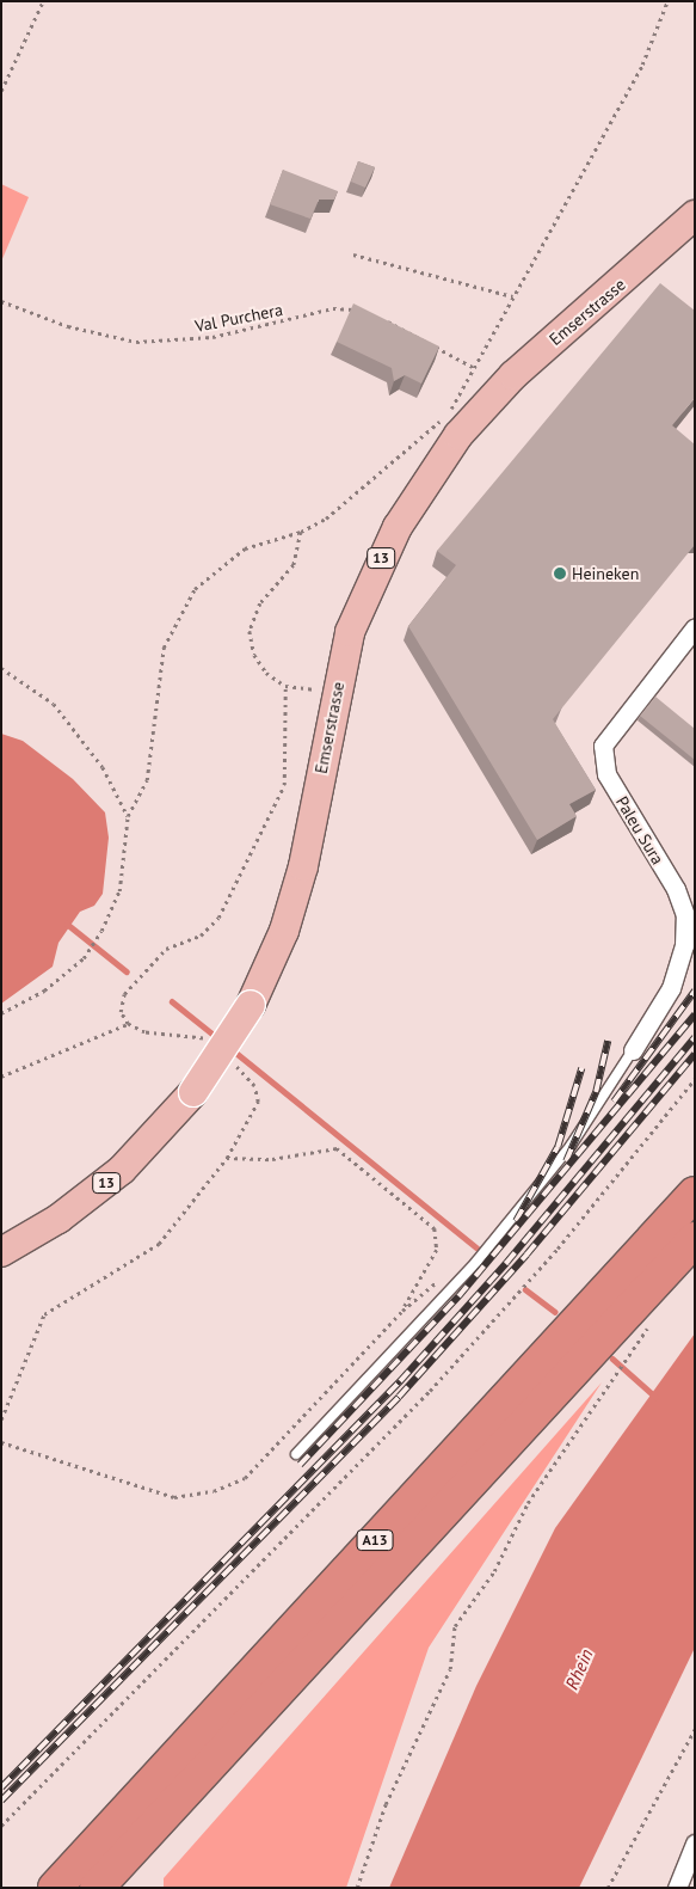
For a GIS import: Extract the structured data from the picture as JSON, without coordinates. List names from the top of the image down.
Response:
{
  "streets": {
    "highway": ["A13"],
    "main road": ["Emserstrasse", "13"],
    "street": ["Paleu Sura"],
    "path": ["Val Purchera"]
  },
  "water": ["Rhein"],
  "places": ["Heineken"]
}
